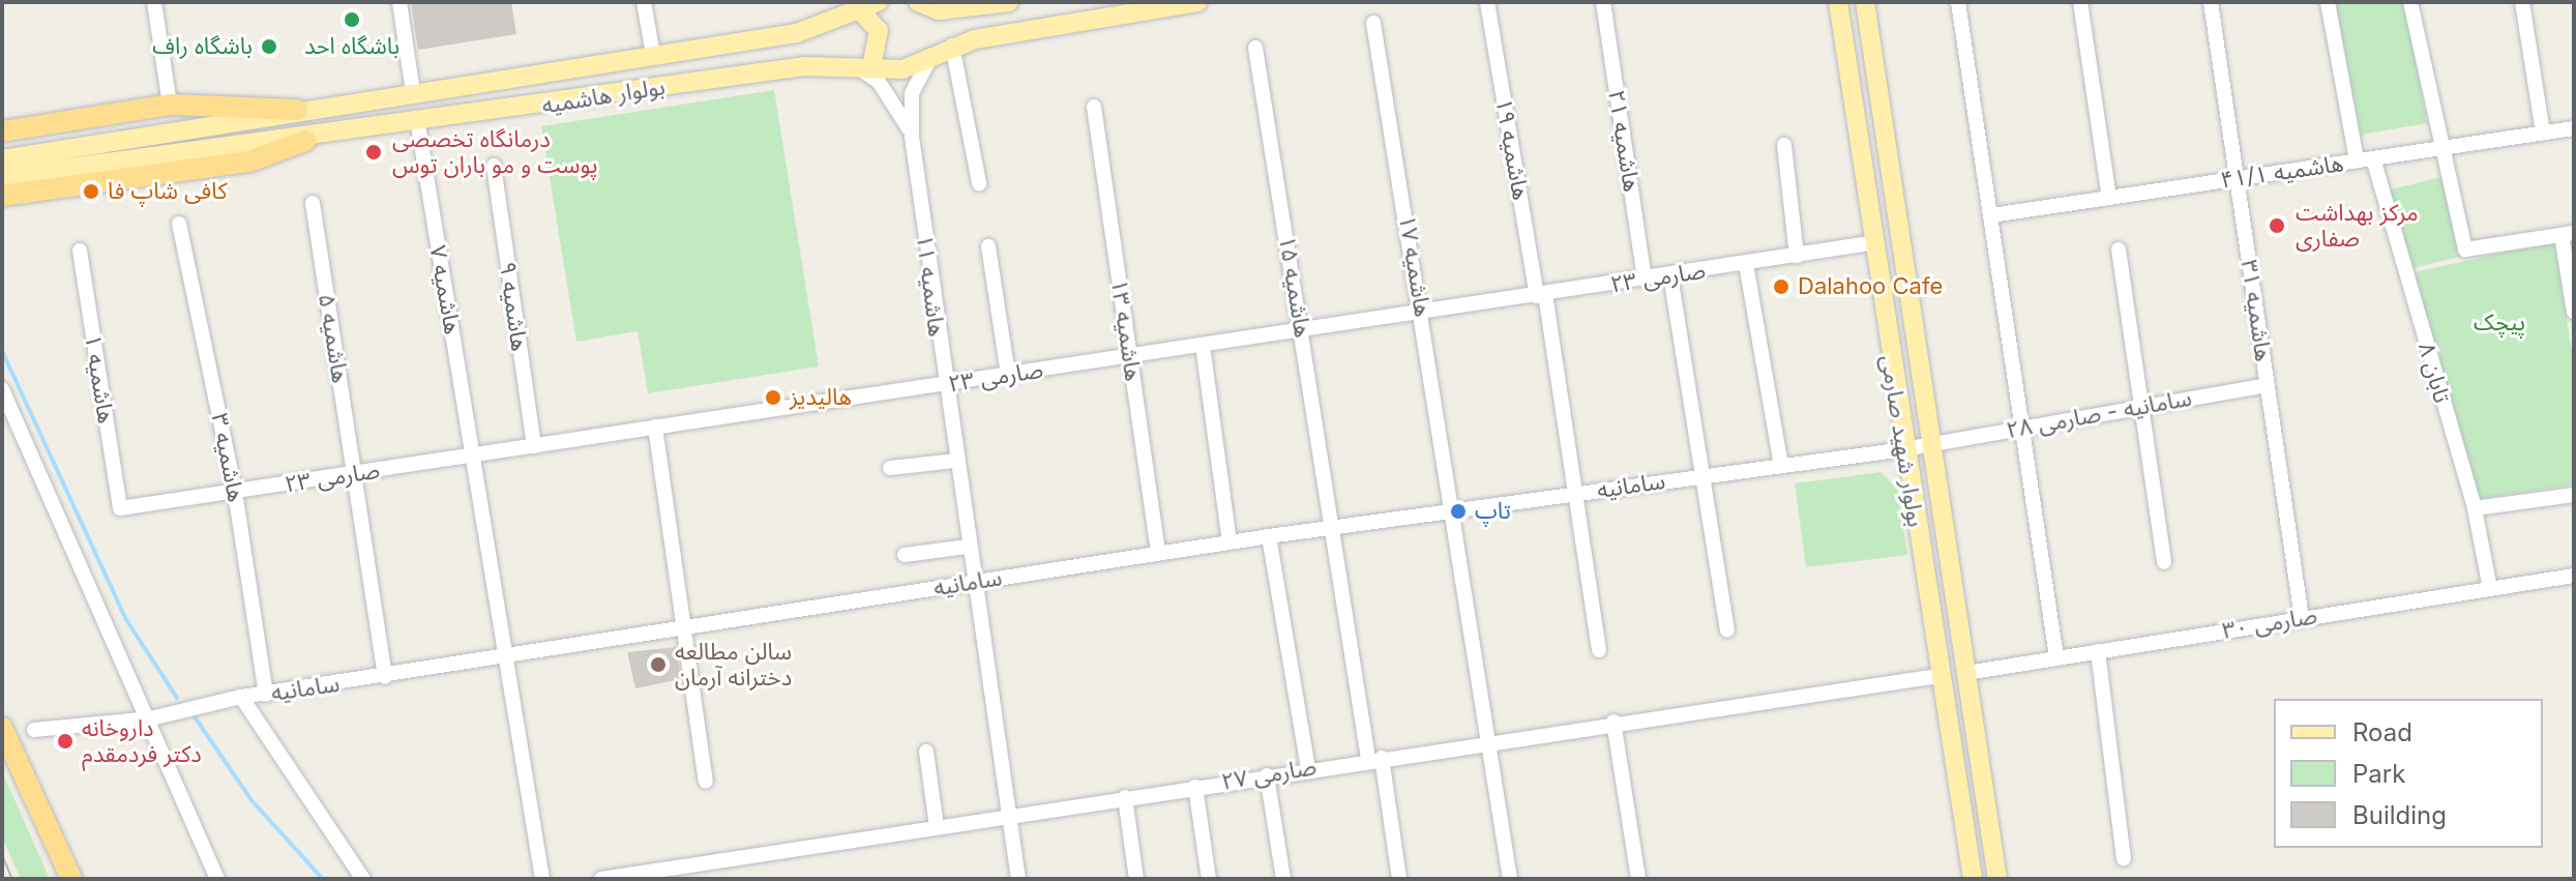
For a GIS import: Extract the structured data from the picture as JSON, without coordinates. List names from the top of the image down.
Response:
{
  "streets": {
    "main road": ["بولوار هاشمیه", "بولوار شهید صارمی"],
    "street": [
      "هاشمیه ۲۱",
      "هاشمیه ۱۹",
      "هاشمیه ۴۱/۱",
      "هاشمیه ۱۷",
      "صارمی ۲۳",
      "هاشمیه ۱۱",
      "هاشمیه ۱۵",
      "هاشمیه ۷",
      "هاشمیه ۹",
      "هاشمیه ۳۱",
      "هاشمیه ۱۳",
      "هاشمیه ۵",
      "تابان ۸",
      "هاشمیه ۱",
      "سامانیه - صارمی ۲۸",
      "هاشمیه ۳",
      "سامانیه",
      "صارمی ۳۰",
      "صارمی ۲۷"
    ]
  },
  "crossings": [
    ["بولوار هاشمیه", "هاشمیه ۷"],
    ["هاشمیه ۲۱", "صارمی ۲۳"],
    ["هاشمیه ۱۹", "صارمی ۲۳"],
    ["هاشمیه ۱۹", "سامانیه"],
    ["هاشمیه ۴۱/۱", "هاشمیه ۳۱"],
    ["هاشمیه ۴۱/۱", "تابان ۸"],
    ["هاشمیه ۱۷", "صارمی ۲۳"],
    ["هاشمیه ۱۷", "سامانیه"],
    ["هاشمیه ۱۷", "صارمی ۲۷"],
    ["صارمی ۲۳", "هاشمیه ۱۱"],
    ["صارمی ۲۳", "هاشمیه ۱۵"],
    ["صارمی ۲۳", "هاشمیه ۷"],
    ["صارمی ۲۳", "هاشمیه ۹"],
    ["صارمی ۲۳", "هاشمیه ۱۳"],
    ["صارمی ۲۳", "هاشمیه ۵"],
    ["صارمی ۲۳", "هاشمیه ۱"],
    ["صارمی ۲۳", "بولوار شهید صارمی"],
    ["صارمی ۲۳", "هاشمیه ۳"],
    ["هاشمیه ۱۱", "سامانیه"],
    ["هاشمیه ۱۱", "صارمی ۲۷"],
    ["هاشمیه ۱۵", "سامانیه"],
    ["هاشمیه ۱۵", "صارمی ۲۷"],
    ["هاشمیه ۷", "سامانیه"],
    ["هاشمیه ۳۱", "سامانیه - صارمی ۲۸"],
    ["هاشمیه ۳۱", "صارمی ۳۰"],
    ["هاشمیه ۱۳", "سامانیه"],
    ["هاشمیه ۵", "سامانیه"],
    ["تابان ۸", "صارمی ۳۰"],
    ["سامانیه - صارمی ۲۸", "بولوار شهید صارمی"],
    ["سامانیه - صارمی ۲۸", "سامانیه"],
    ["بولوار شهید صارمی", "سامانیه"],
    ["بولوار شهید صارمی", "صارمی ۳۰"],
    ["بولوار شهید صارمی", "صارمی ۲۷"],
    ["هاشمیه ۳", "سامانیه"]
  ],
  "parks": ["پیچک"],
  "places": [
    "باشگاه احد",
    "باشگاه راف",
    "درمانگاه تخصصی پوست و مو باران توس",
    "کافی شاپ فا",
    "مرکز بهداشت صفاری",
    "Dalahoo Cafe",
    "هالیدیز",
    "تاپ",
    "سالن مطالعه دخترانه آرمان",
    "داروخانه دكتر فردمقدم"
  ],
  "legend": ["Road", "Park", "Building"]
}
